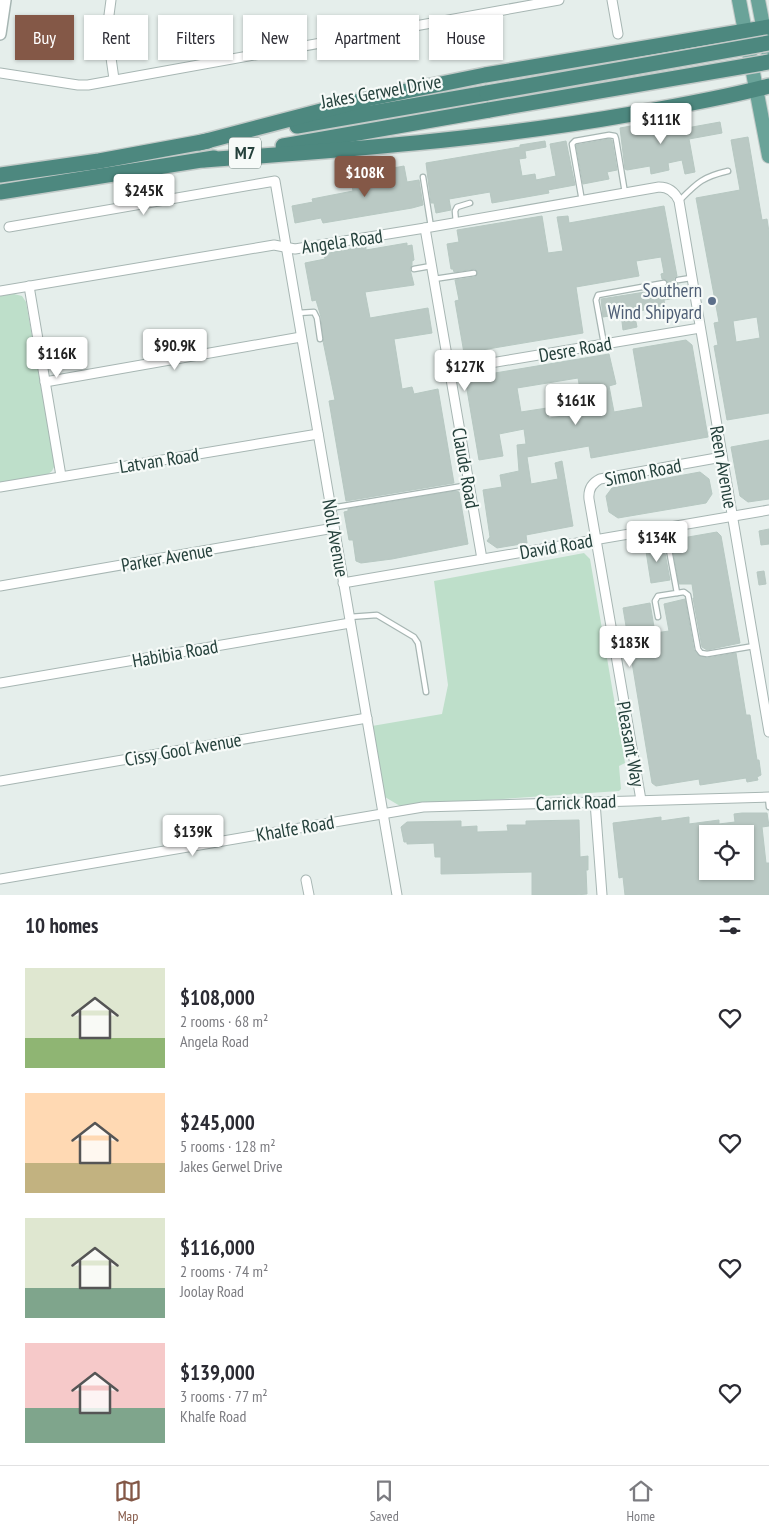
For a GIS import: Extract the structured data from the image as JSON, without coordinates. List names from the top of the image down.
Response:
{
  "streets": {
    "highway": ["Jakes Gerwel Drive", "M7"],
    "street": [
      "Angela Road",
      "Desre Road",
      "Latvan Road",
      "Reen Avenue",
      "Claude Road",
      "Simon Road",
      "Noll Avenue",
      "David Road",
      "Parker Avenue",
      "Habibia Road",
      "Pleasant Way",
      "Cissy Gool Avenue",
      "Carrick Road",
      "Khalfe Road"
    ]
  },
  "crossings": [
    ["Angela Road", "Reen Avenue"],
    ["Angela Road", "Claude Road"],
    ["Angela Road", "Noll Avenue"],
    ["Desre Road", "Reen Avenue"],
    ["Desre Road", "Claude Road"],
    ["Latvan Road", "Noll Avenue"],
    ["Reen Avenue", "Simon Road"],
    ["Reen Avenue", "David Road"],
    ["Claude Road", "David Road"],
    ["Simon Road", "David Road"],
    ["Simon Road", "Pleasant Way"],
    ["Noll Avenue", "David Road"],
    ["Noll Avenue", "Parker Avenue"],
    ["Noll Avenue", "Habibia Road"],
    ["Noll Avenue", "Cissy Gool Avenue"],
    ["Noll Avenue", "Carrick Road"],
    ["Noll Avenue", "Khalfe Road"],
    ["David Road", "Pleasant Way"],
    ["Pleasant Way", "Carrick Road"],
    ["Carrick Road", "Khalfe Road"]
  ],
  "places": ["Southern Wind Shipyard"],
  "page": {
    "chip": [
      "Buy",
      "Rent",
      "Filters",
      "New",
      "Apartment",
      "House"
    ],
    "price": [
      "$111K",
      "$108K",
      "$245K",
      "$90.9K",
      "$116K",
      "$127K",
      "$161K",
      "$134K",
      "$183K",
      "$139K"
    ],
    "heading": "10 homes",
    "list": [
      {
        "name": "$108,000",
        "note": "2 rooms · 68 m² · Angela Road"
      },
      {
        "name": "$245,000",
        "note": "5 rooms · 128 m² · Jakes Gerwel Drive"
      },
      {
        "name": "$116,000",
        "note": "2 rooms · 74 m² · Joolay Road"
      },
      {
        "name": "$139,000",
        "note": "3 rooms · 77 m² · Khalfe Road"
      }
    ],
    "tabs": ["Map", "Saved", "Home"]
  }
}
